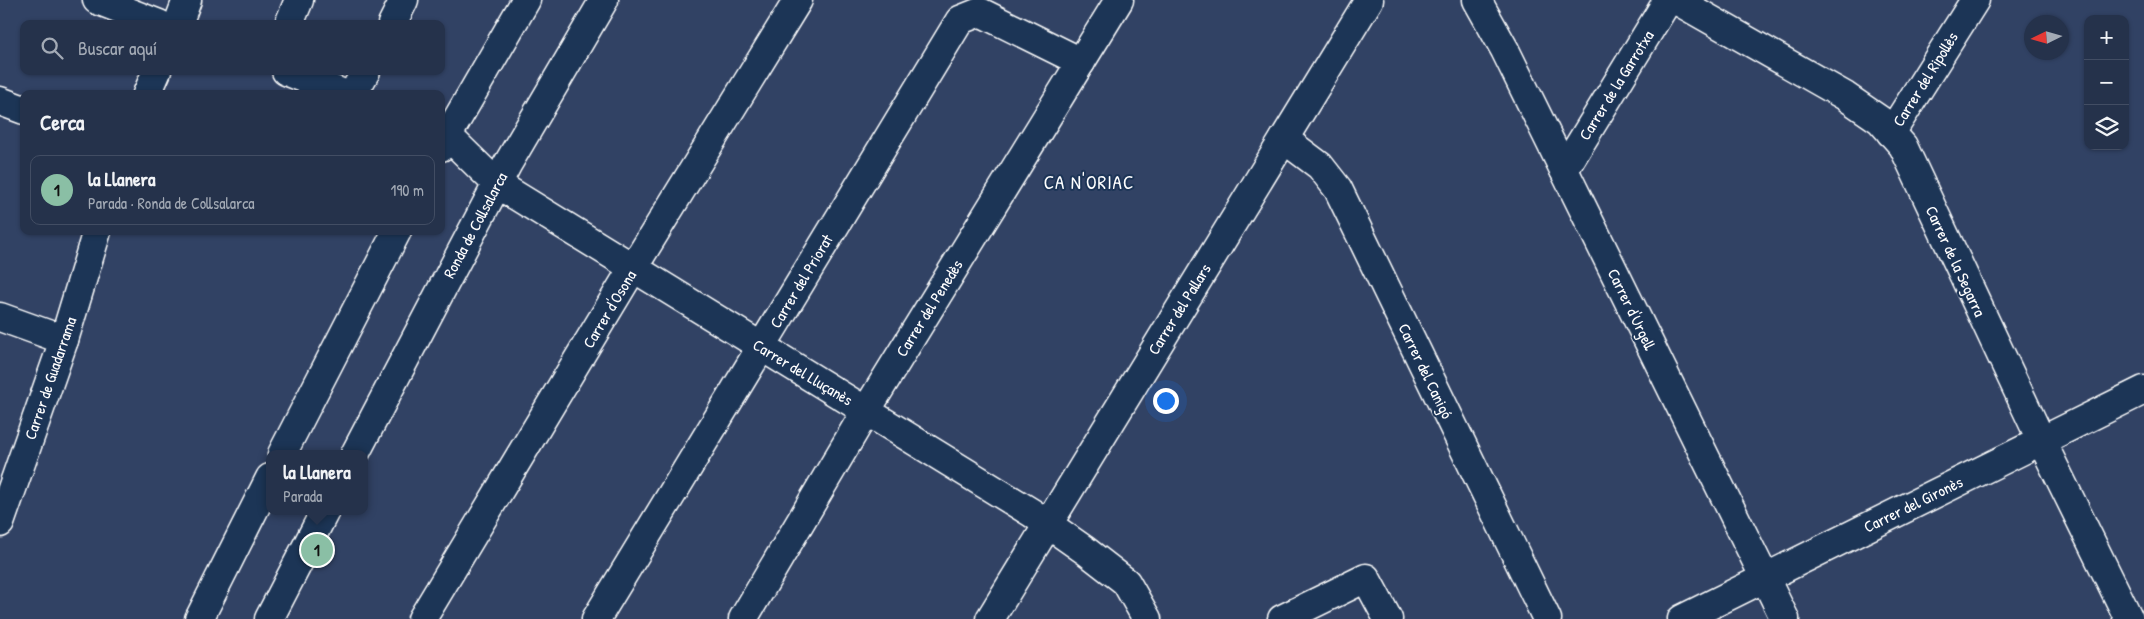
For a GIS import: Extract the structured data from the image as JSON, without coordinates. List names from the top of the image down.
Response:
{
  "streets": {
    "street": [
      "Carrer del Ripollès",
      "Carrer de la Garrotxa",
      "Ronda de Collsalarca",
      "Carrer de la Segarra",
      "Carrer del Priorat",
      "Carrer del Penedès",
      "Carrer d'Osona",
      "Carrer del Pallars",
      "Carrer d'Urgell",
      "Carrer del Canigó",
      "Carrer del Lluçanès",
      "Carrer de Guadarrama",
      "Carrer del Gironès"
    ]
  },
  "crossings": [
    ["Carrer del Ripollès", "Carrer de la Segarra"],
    ["Carrer de la Garrotxa", "Carrer d'Urgell"],
    ["Ronda de Collsalarca", "Carrer del Lluçanès"],
    ["Carrer de la Segarra", "Carrer del Gironès"],
    ["Carrer del Priorat", "Carrer del Penedès"],
    ["Carrer del Priorat", "Carrer del Lluçanès"],
    ["Carrer del Penedès", "Carrer del Lluçanès"],
    ["Carrer d'Osona", "Carrer del Lluçanès"],
    ["Carrer del Pallars", "Carrer del Canigó"],
    ["Carrer del Pallars", "Carrer del Lluçanès"],
    ["Carrer d'Urgell", "Carrer del Gironès"]
  ],
  "districts": ["CA N'ORIAC"],
  "north": "left",
  "page": {
    "map_buttons": ["+", "−"],
    "search": "Buscar aquí",
    "heading": "Cerca",
    "list": [
      {
        "mark": "1",
        "name": "la Llanera",
        "note": "Parada · Ronda de Collsalarca",
        "value": "190 m"
      }
    ],
    "popup": ["la Llanera", "Parada"],
    "pins": "1"
  }
}
